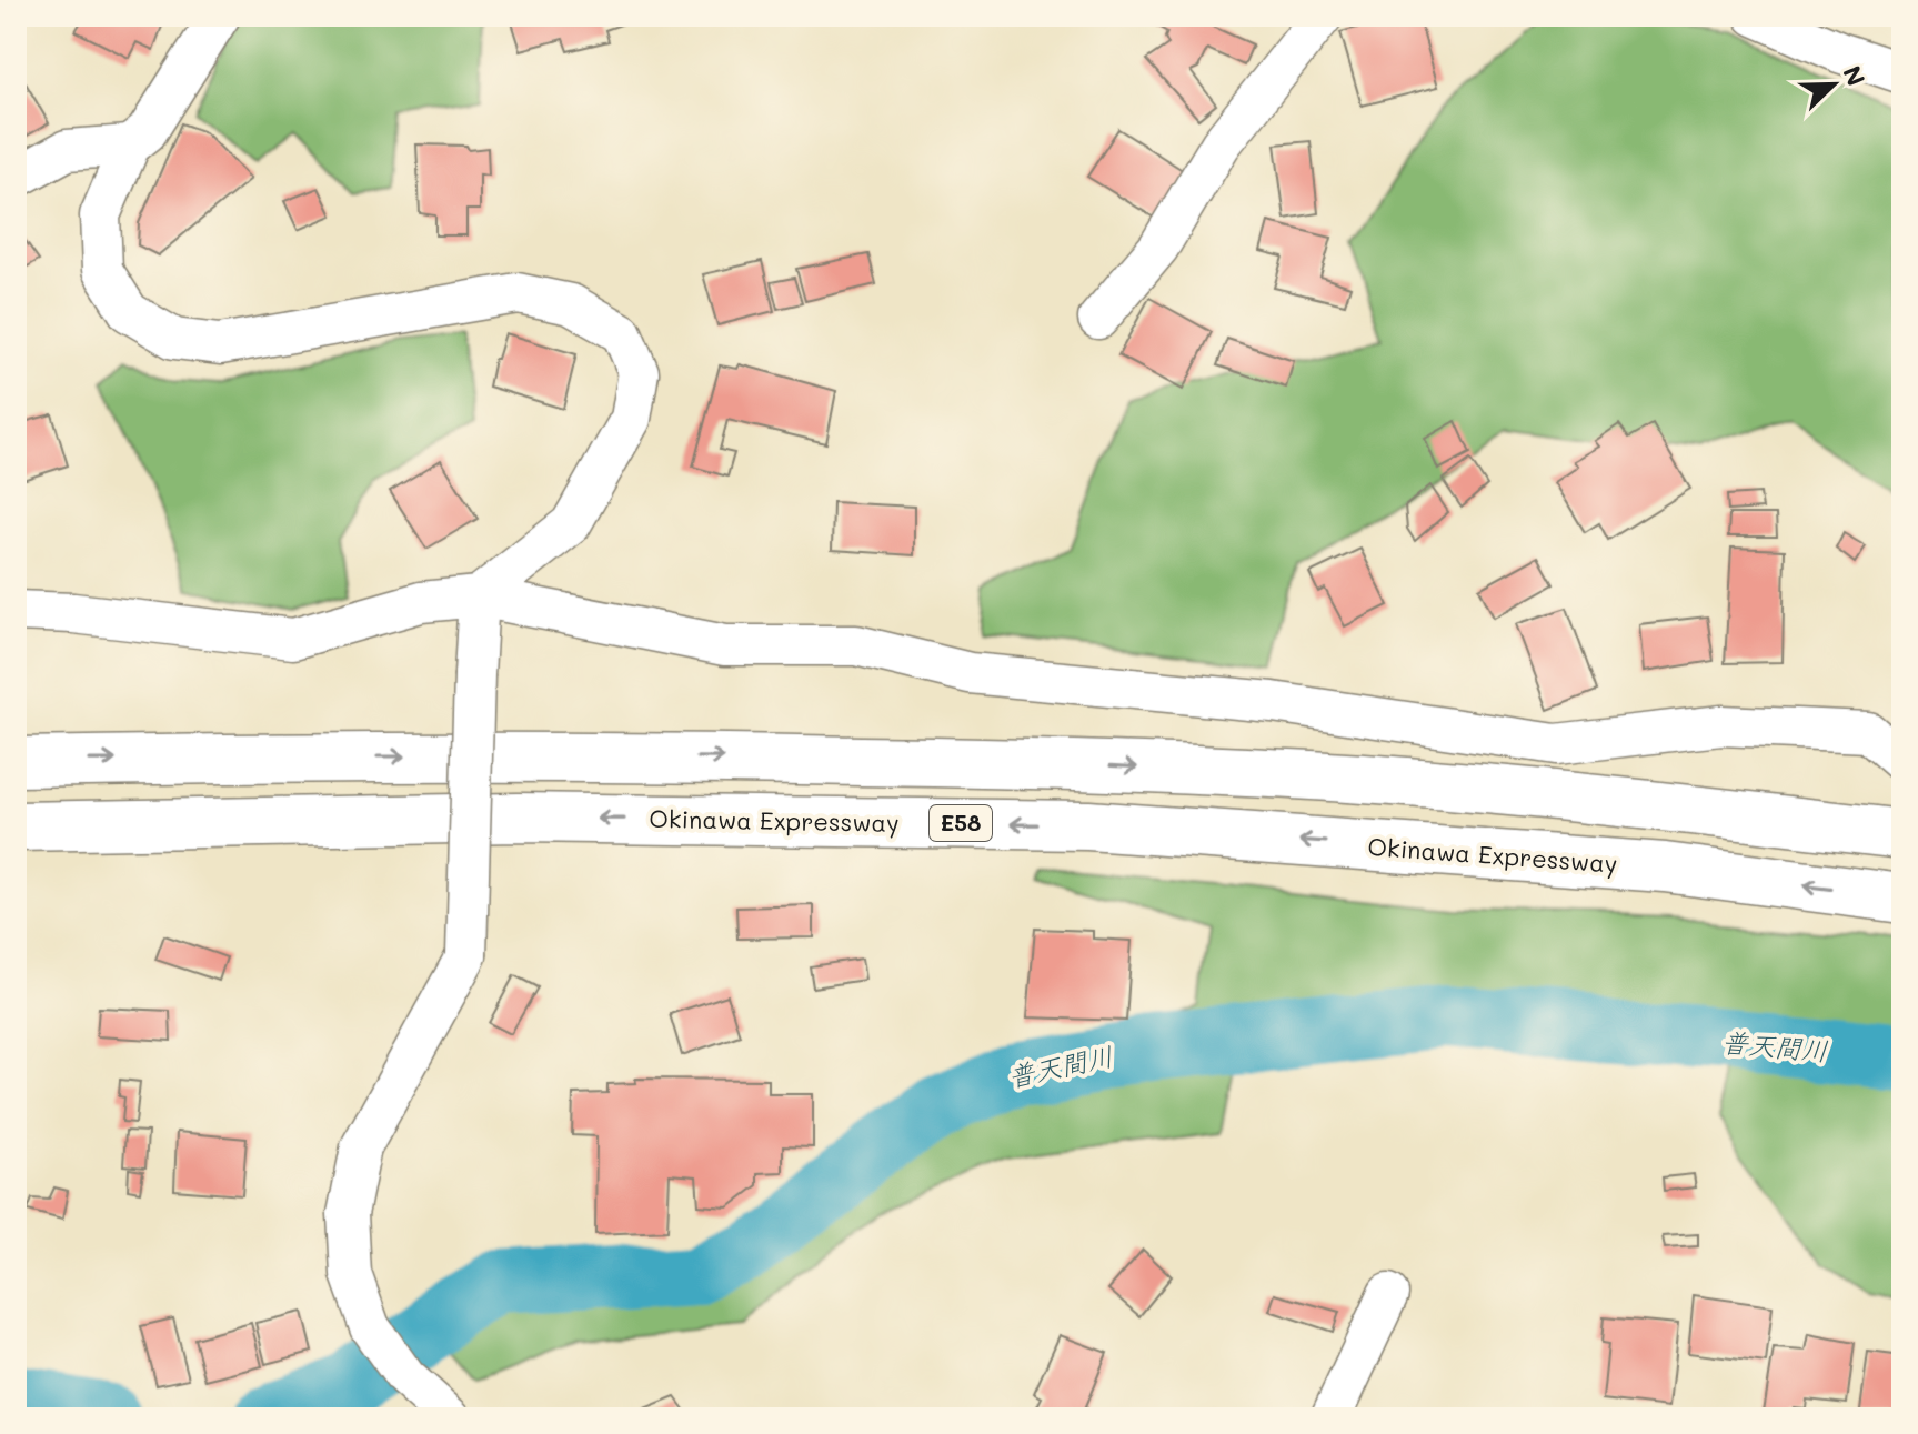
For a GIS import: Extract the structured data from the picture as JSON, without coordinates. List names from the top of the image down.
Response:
{
  "streets": {
    "highway": ["Okinawa Expressway", "E58"]
  },
  "water": ["普天間川"],
  "north": "top right"
}
